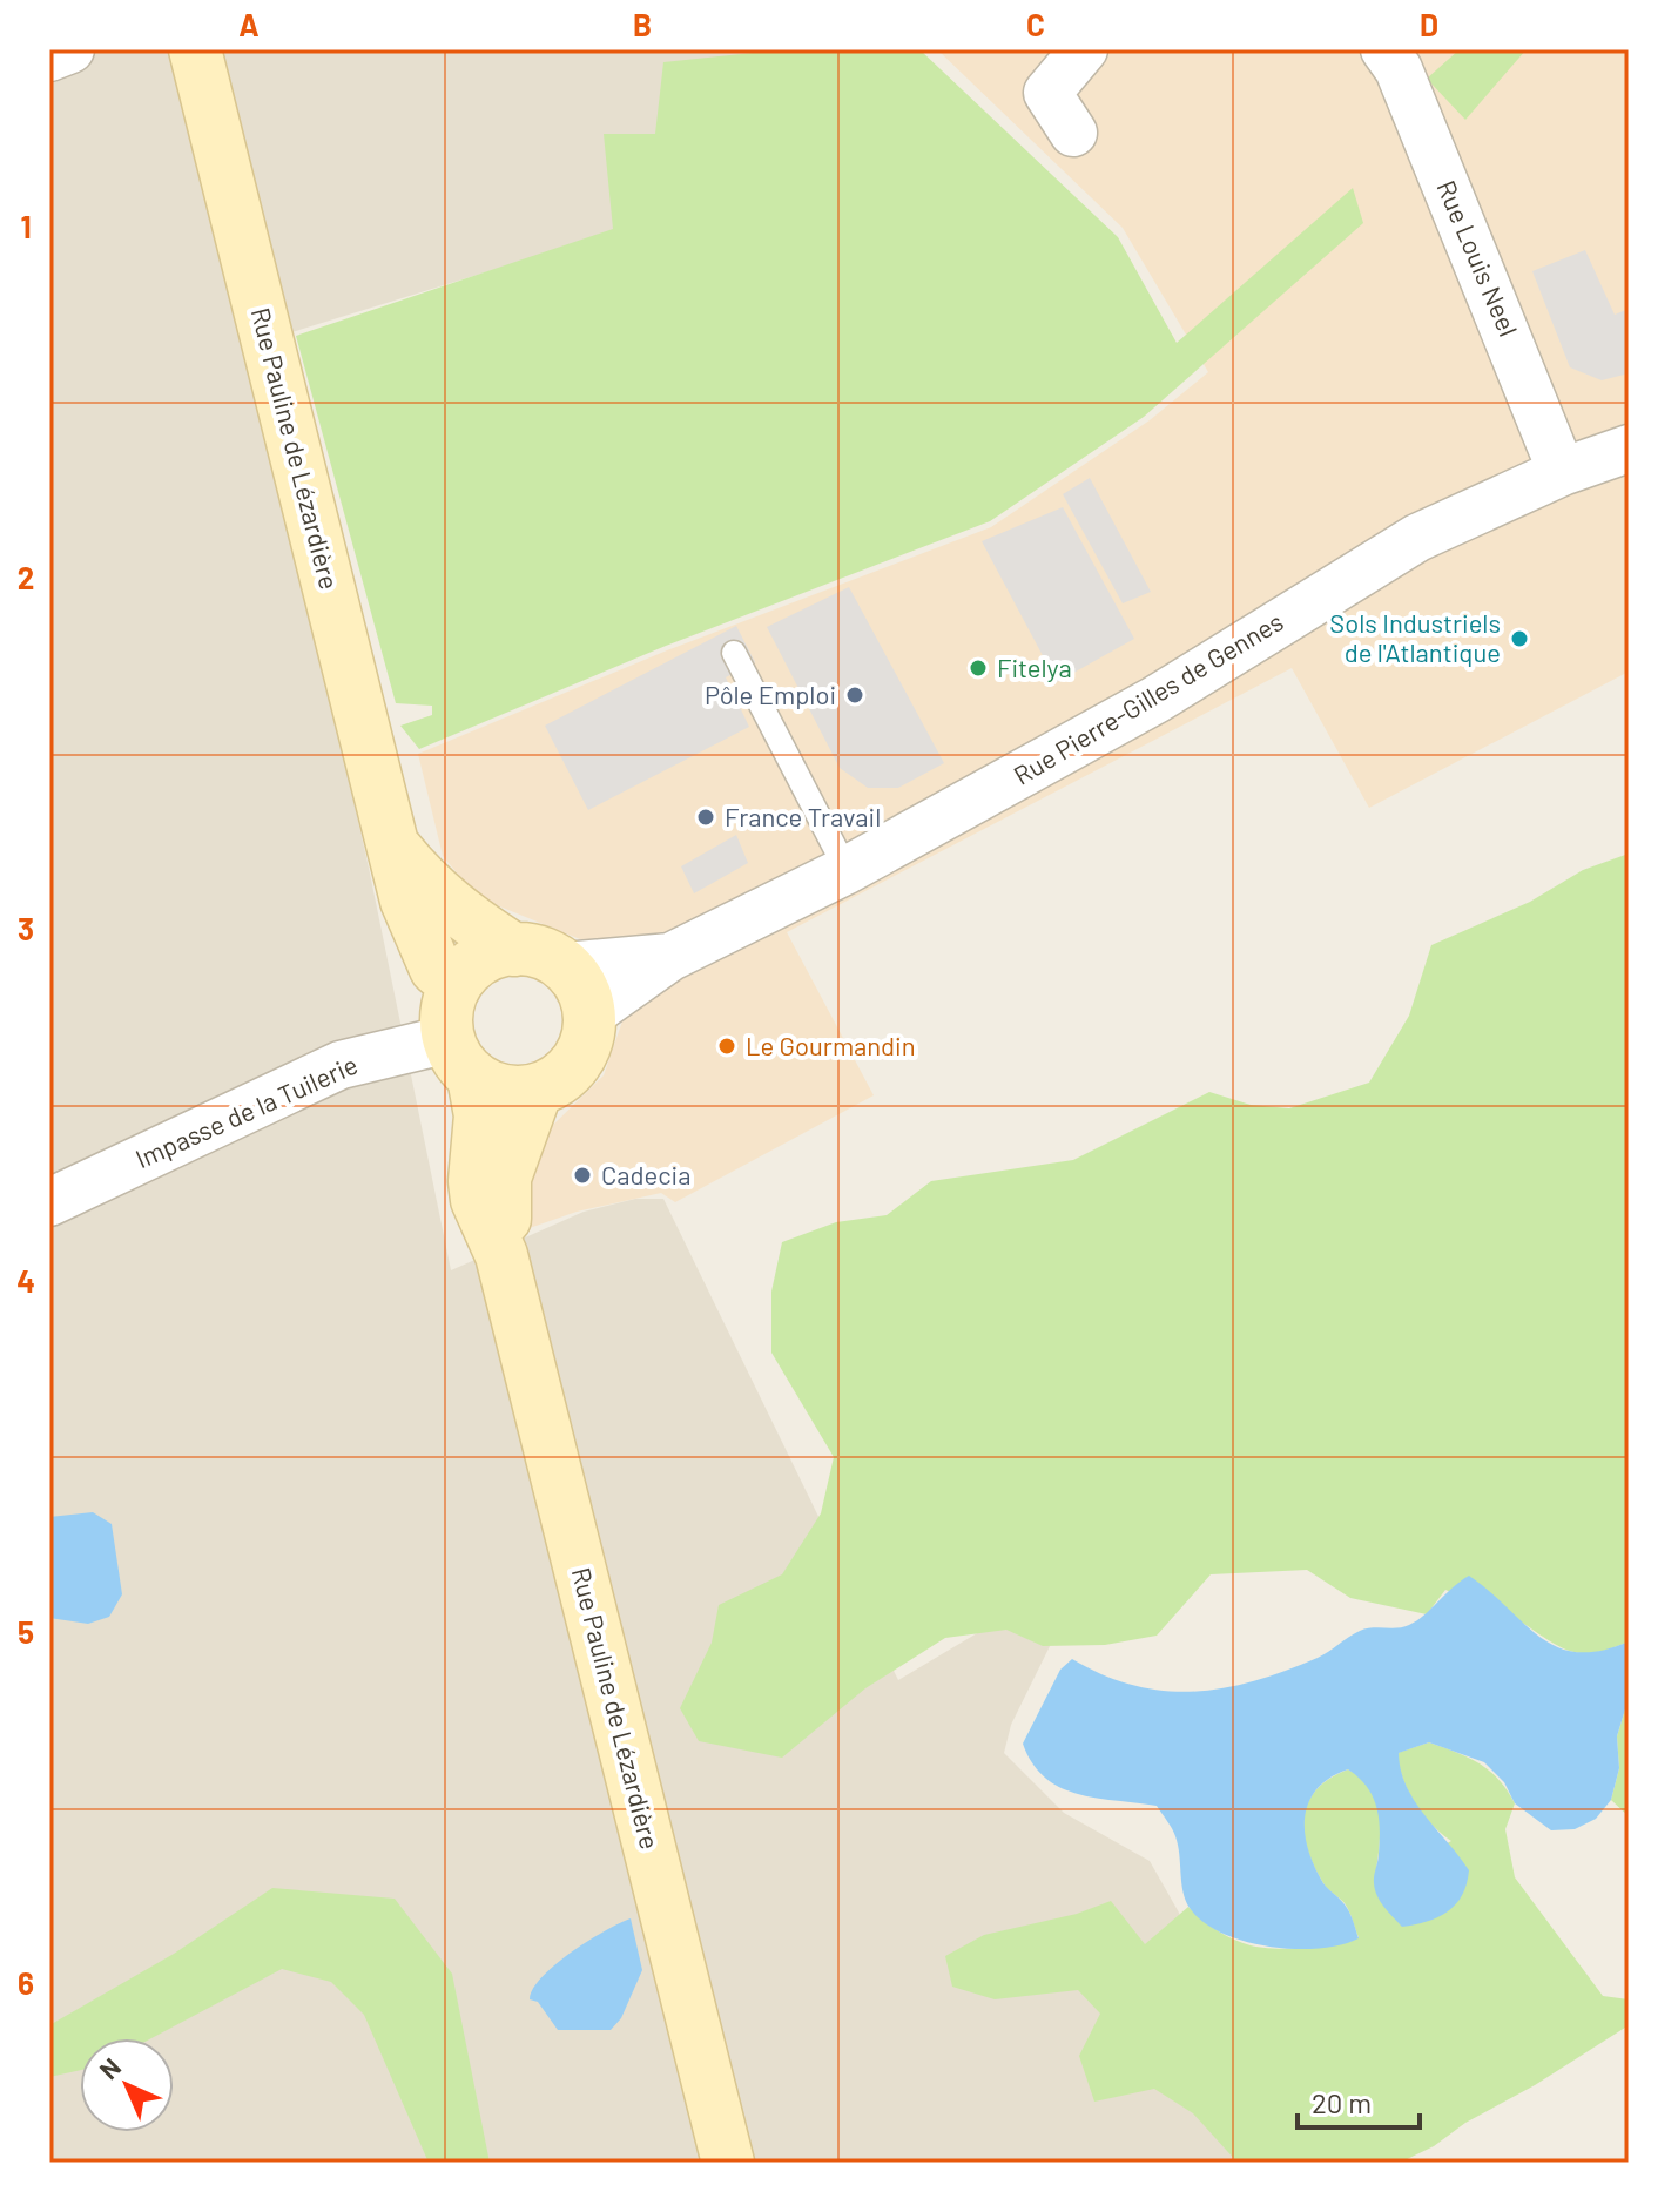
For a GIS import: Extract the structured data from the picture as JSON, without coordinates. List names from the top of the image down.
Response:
{
  "streets": {
    "main road": ["Rue Pauline de Lézardière"],
    "street": ["Rue Louis Neel", "Rue Pierre-Gilles de Gennes", "Impasse de la Tuilerie"]
  },
  "crossings": [
    ["Rue Louis Neel", "Rue Pierre-Gilles de Gennes"],
    ["Rue Pauline de Lézardière", "Rue Pierre-Gilles de Gennes"],
    ["Rue Pauline de Lézardière", "Impasse de la Tuilerie"],
    ["Rue Pierre-Gilles de Gennes", "Impasse de la Tuilerie"]
  ],
  "places": [
    "Sols Industriels de l'Atlantique",
    "Fitelya",
    "Pôle Emploi",
    "France Travail",
    "Le Gourmandin",
    "Cadecia"
  ],
  "scale_bar": "20 m",
  "north": "top left",
  "grid": {
    "columns": [
      "A",
      "B",
      "C",
      "D"
    ],
    "rows": [
      "1",
      "2",
      "3",
      "4",
      "5",
      "6"
    ]
  }
}
